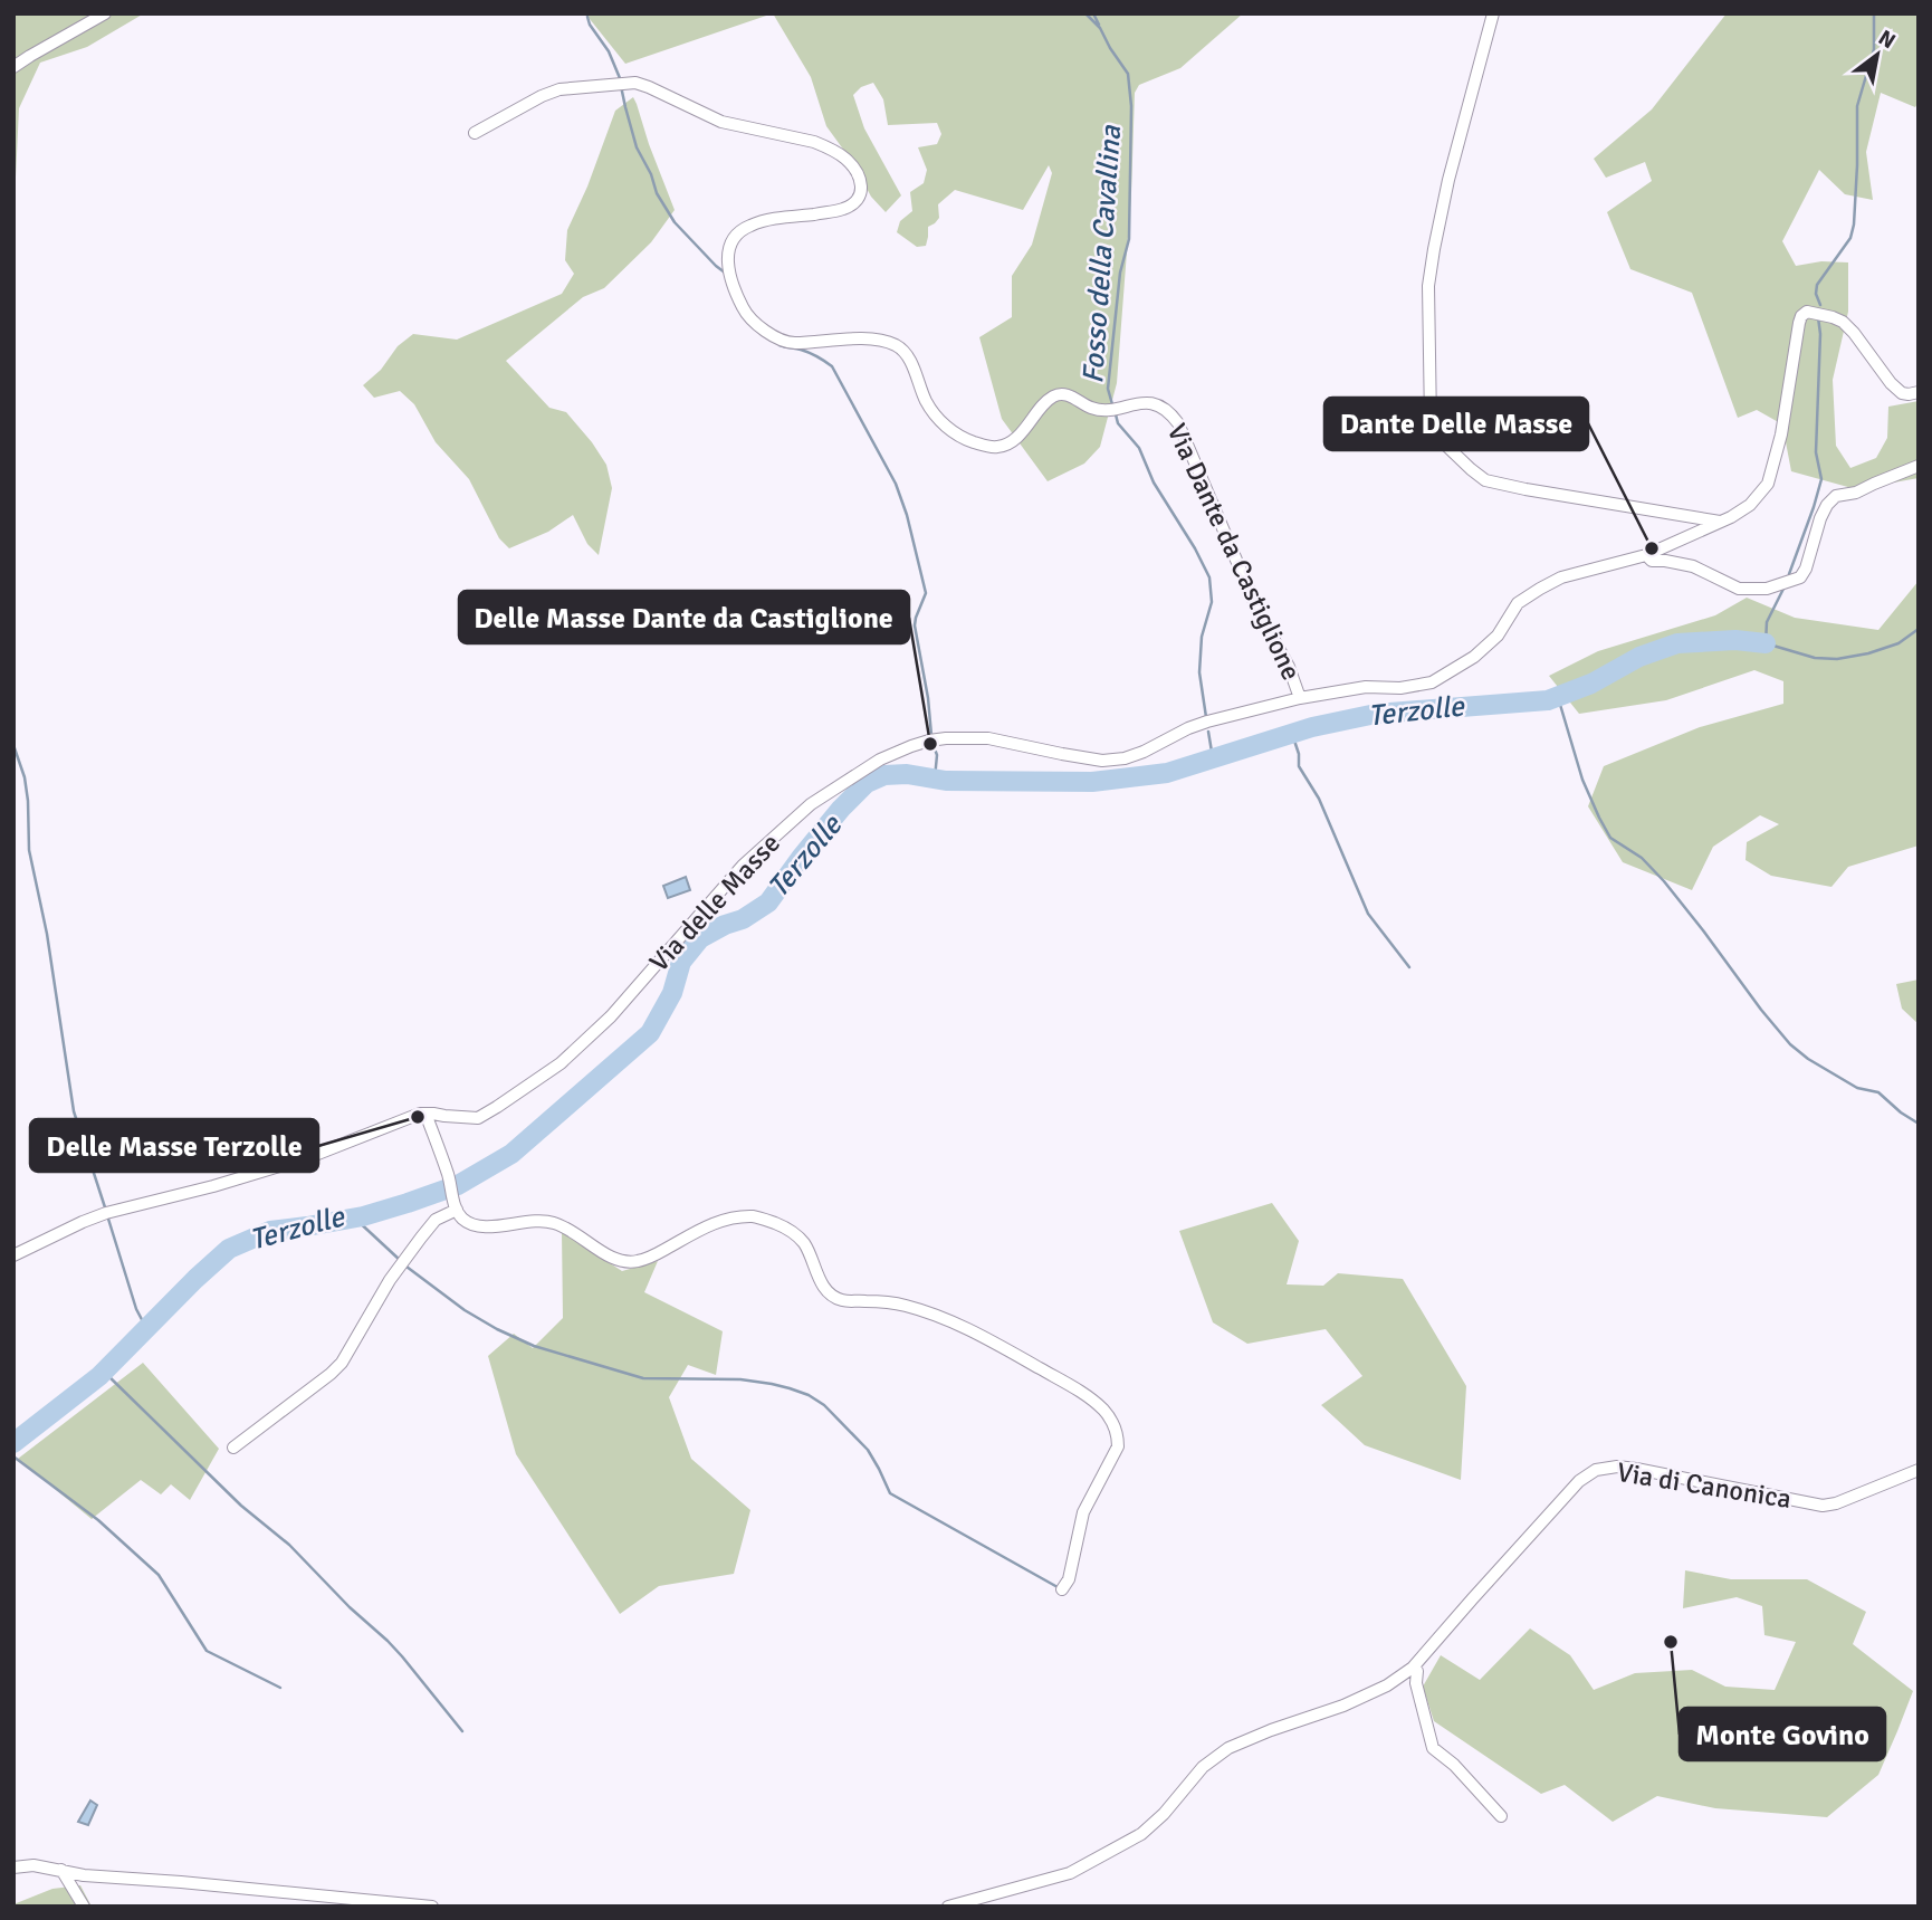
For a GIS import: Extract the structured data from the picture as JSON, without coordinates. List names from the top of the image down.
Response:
{
  "streets": {
    "street": ["Via Dante da Castiglione", "Via delle Masse", "Via di Canonica"]
  },
  "crossings": [
    ["Via Dante da Castiglione", "Via delle Masse"]
  ],
  "water": ["Fosso della Cavallina", "Terzolle"],
  "places": [
    "Dante Delle Masse",
    "Delle Masse Dante da Castiglione",
    "Delle Masse Terzolle",
    "Monte Govino"
  ],
  "north": "top right"
}
